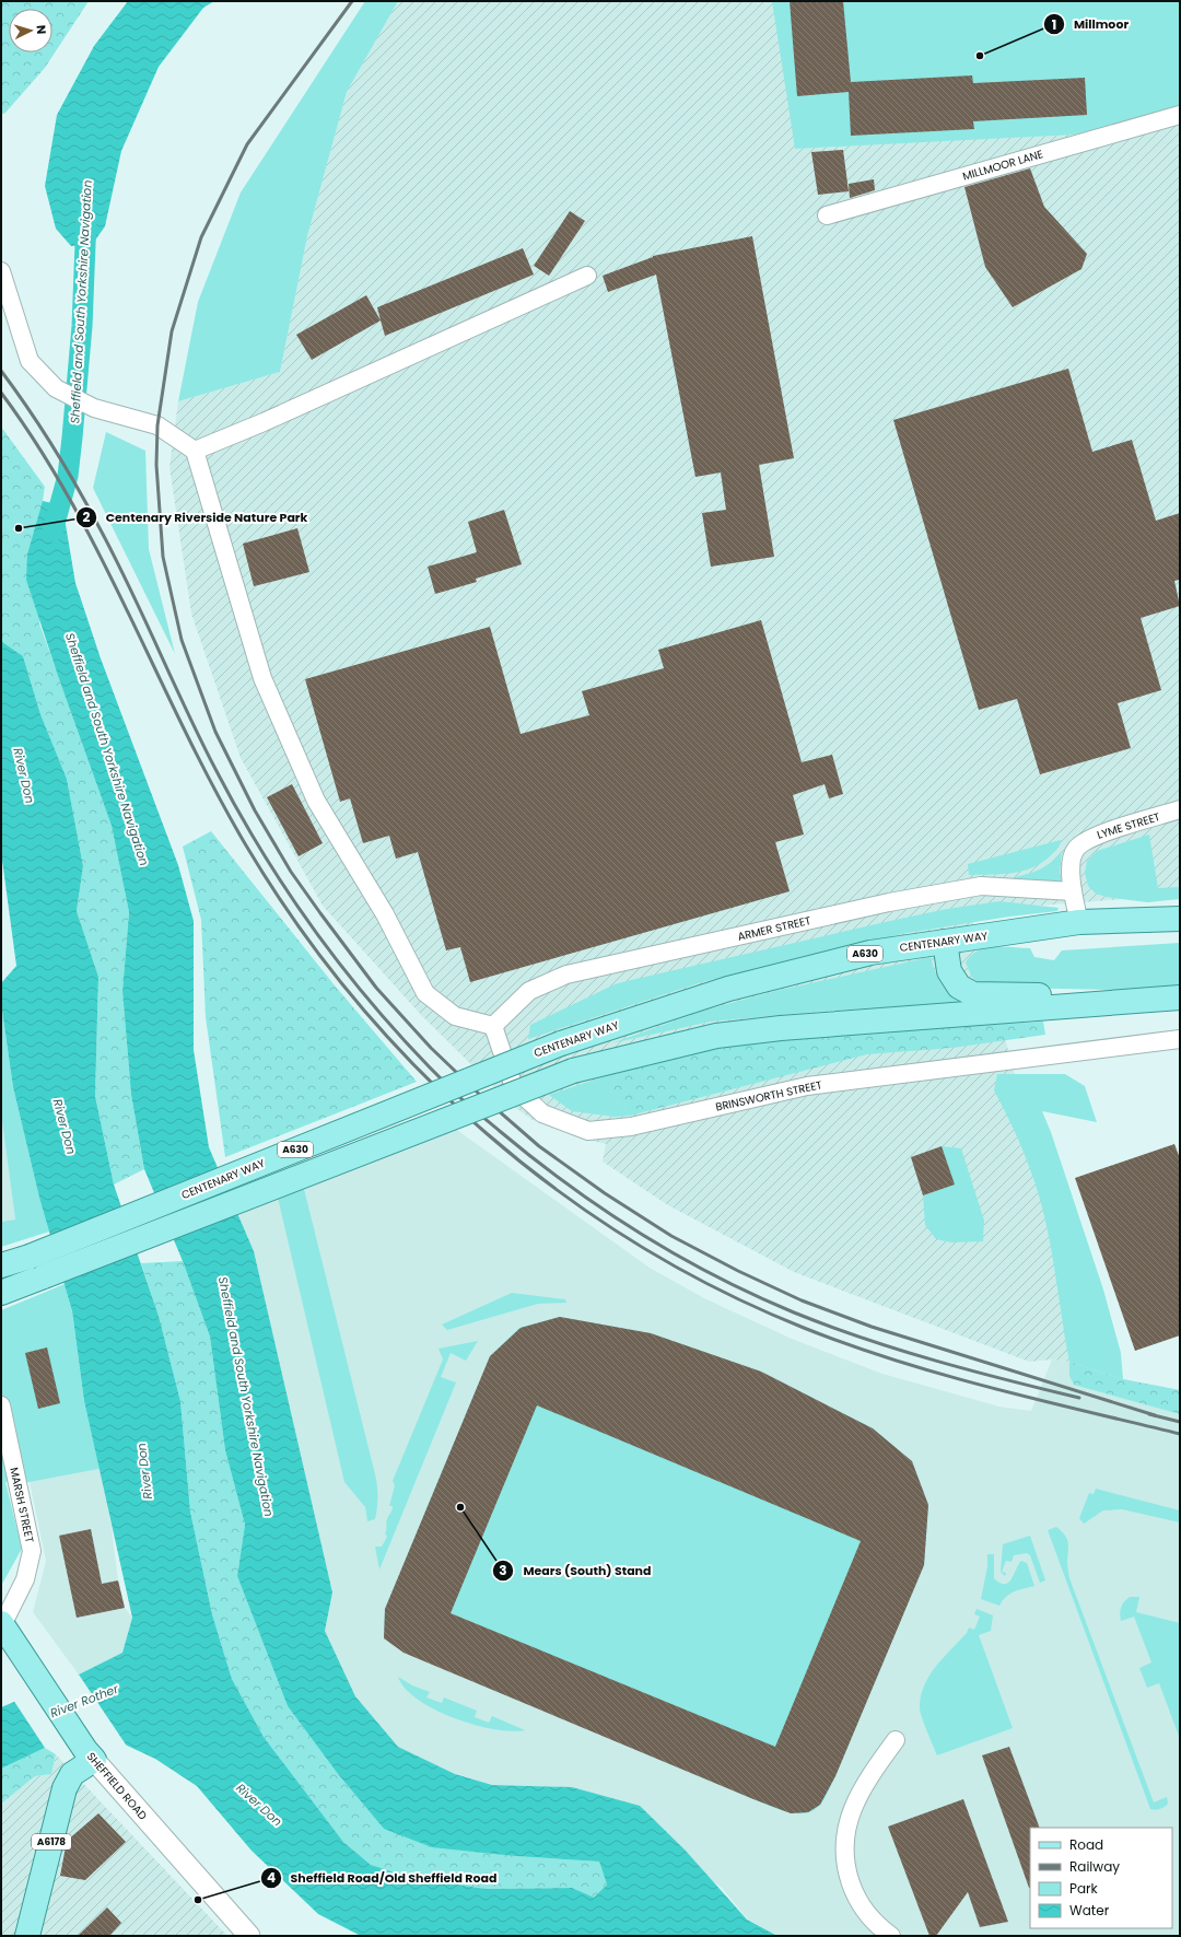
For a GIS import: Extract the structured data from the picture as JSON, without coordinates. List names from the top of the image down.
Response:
{
  "streets": {
    "main road": [
      "CENTENARY WAY",
      "A630",
      "SHEFFIELD ROAD",
      "A6178"
    ],
    "street": [
      "MILLMOOR LANE",
      "LYME STREET",
      "ARMER STREET",
      "BRINSWORTH STREET",
      "MARSH STREET"
    ]
  },
  "crossings": [
    ["LYME STREET", "ARMER STREET"],
    ["LYME STREET", "CENTENARY WAY"],
    ["ARMER STREET", "BRINSWORTH STREET"],
    ["CENTENARY WAY", "A630"],
    ["MARSH STREET", "SHEFFIELD ROAD"],
    ["SHEFFIELD ROAD", "A6178"]
  ],
  "water": ["Sheffield and South Yorkshire Navigation", "River Don", "River Rother"],
  "places": [
    "Millmoor",
    "Centenary Riverside Nature Park",
    "Mears (South) Stand",
    "Sheffield Road/Old Sheffield Road"
  ],
  "legend": [
    "Road",
    "Railway",
    "Park",
    "Water"
  ],
  "north": "right"
}
